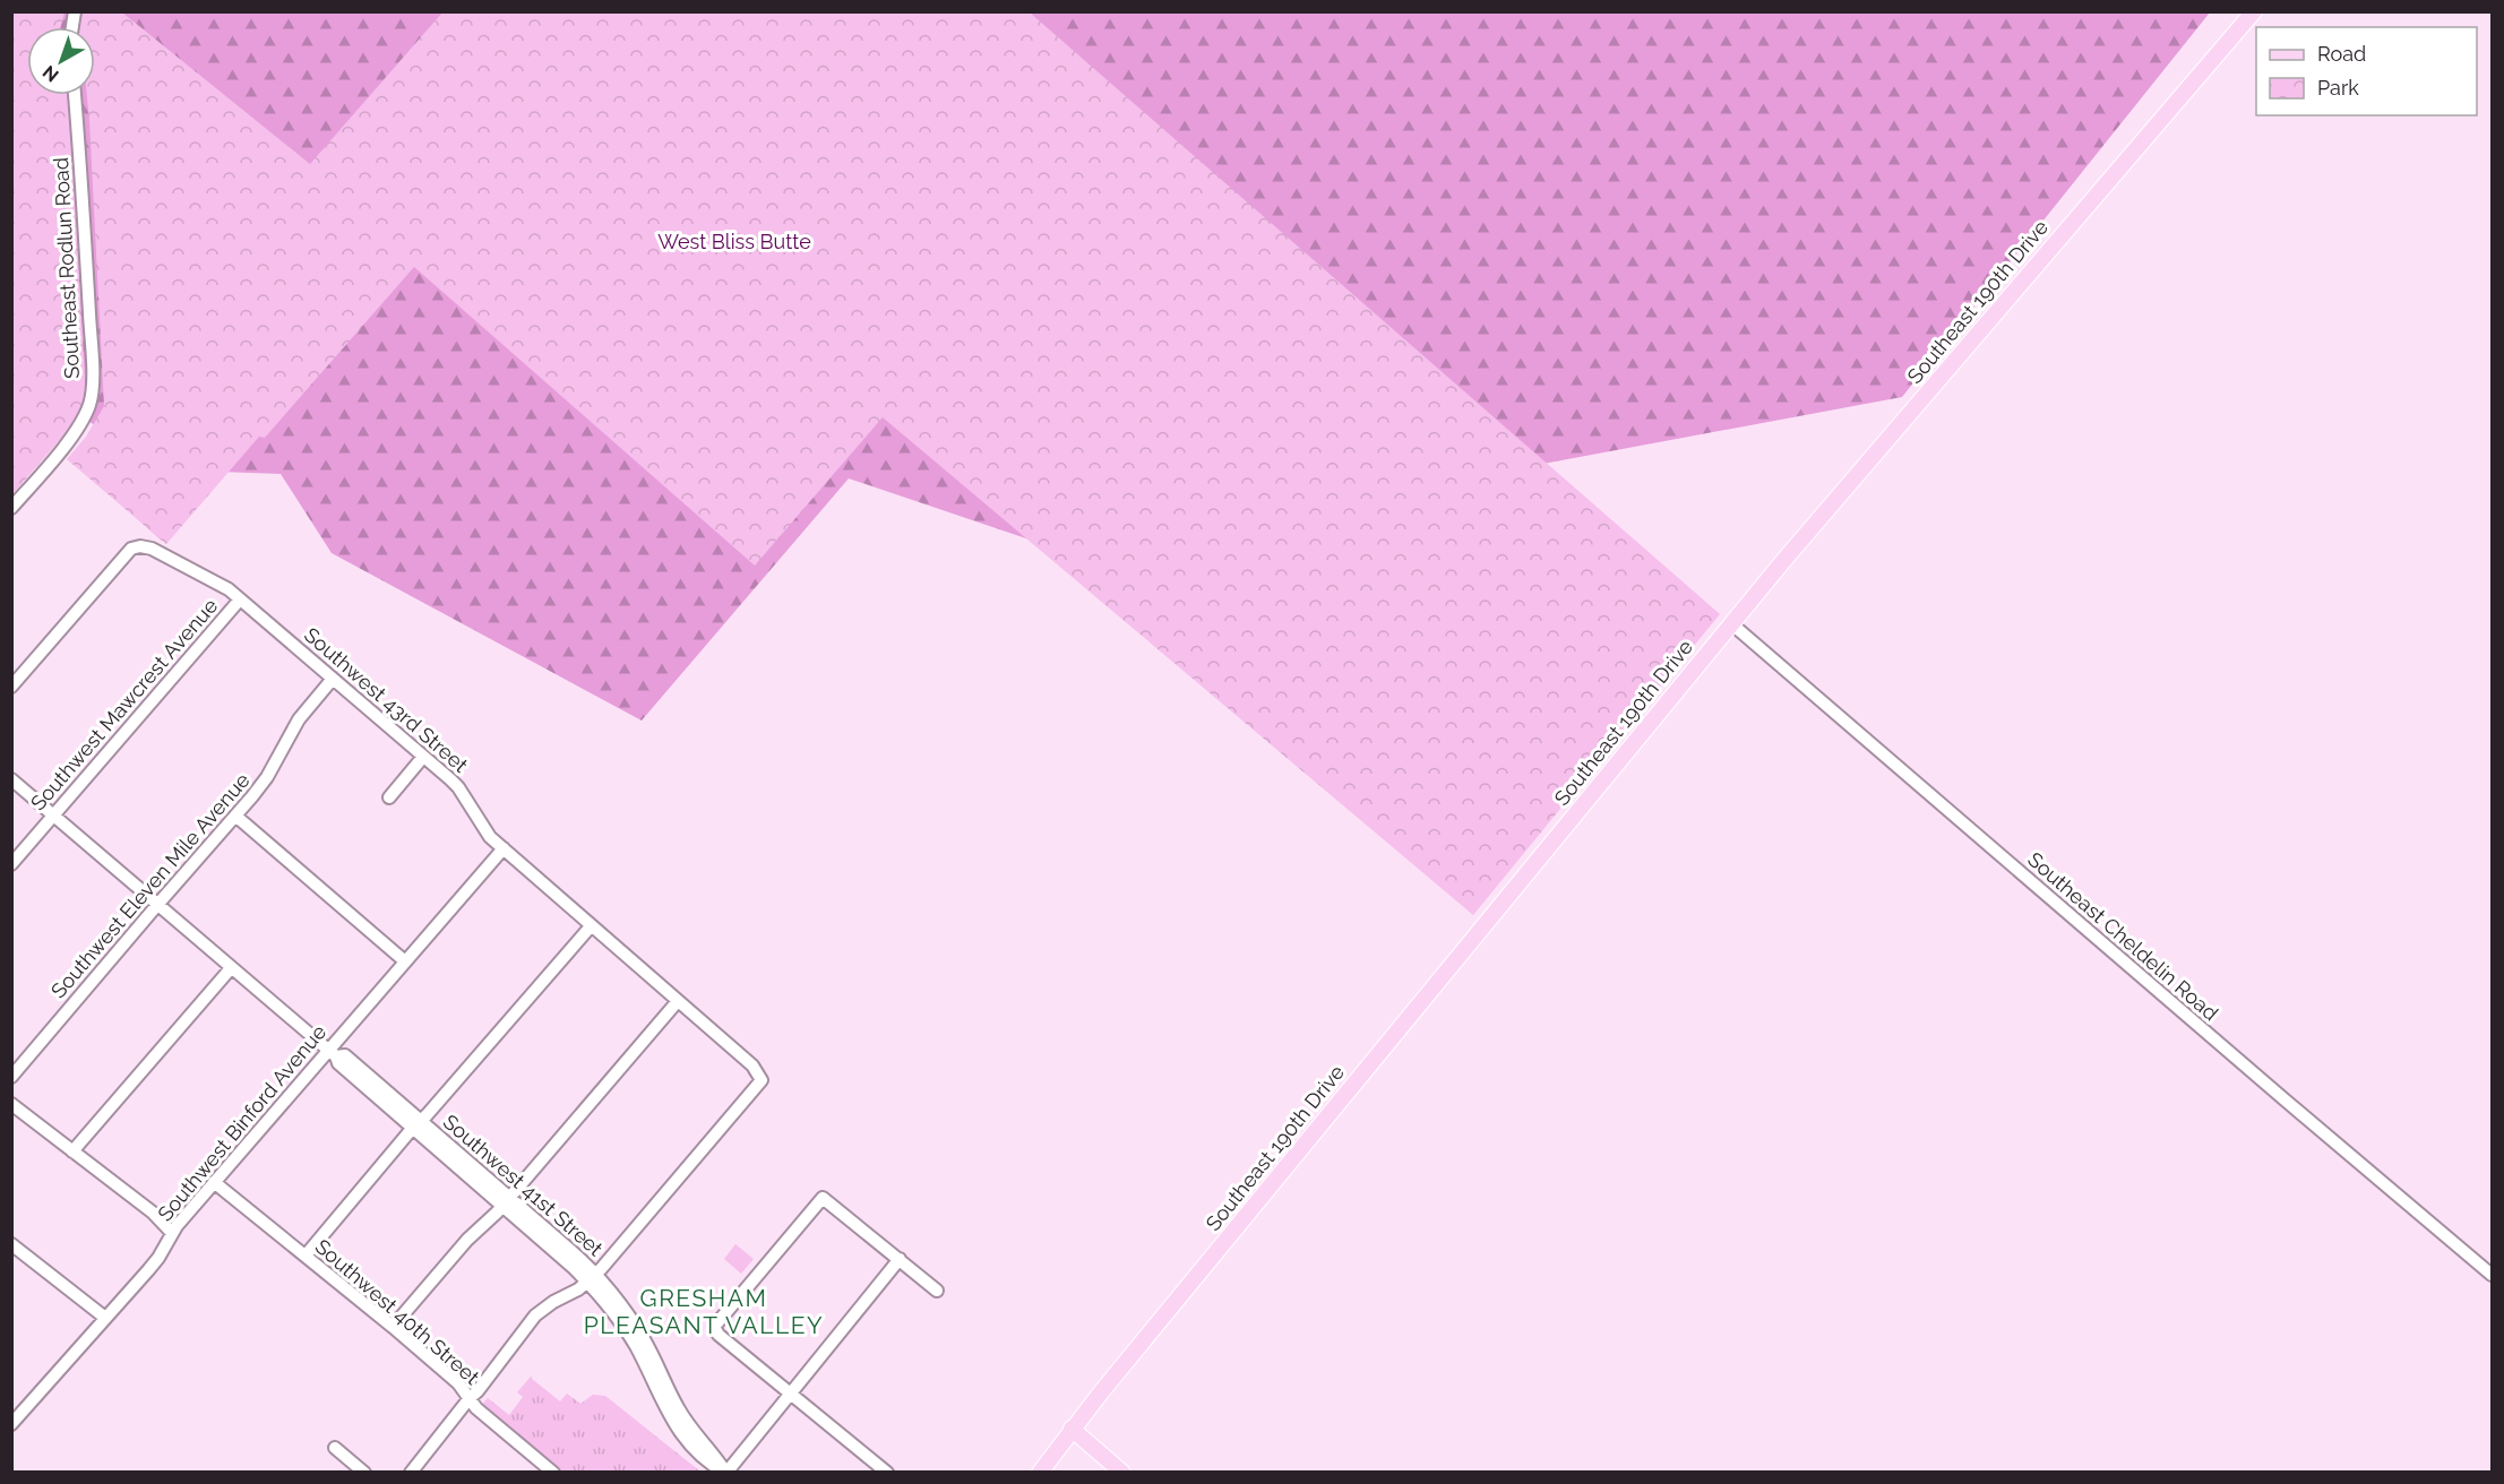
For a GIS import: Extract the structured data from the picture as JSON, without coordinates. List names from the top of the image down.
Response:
{
  "streets": {
    "main road": ["Southeast 190th Drive"],
    "street": [
      "Southeast Rodlun Road",
      "Southwest 43rd Street",
      "Southwest Mawcrest Avenue",
      "Southwest Eleven Mile Avenue",
      "Southeast Cheldelin Road",
      "Southwest Binford Avenue",
      "Southwest 41st Street",
      "Southwest 40th Street"
    ]
  },
  "crossings": [
    ["Southeast 190th Drive", "Southeast Cheldelin Road"],
    ["Southwest 43rd Street", "Southwest Mawcrest Avenue"],
    ["Southwest 43rd Street", "Southwest Eleven Mile Avenue"],
    ["Southwest 43rd Street", "Southwest Binford Avenue"],
    ["Southwest 43rd Street", "Southwest 41st Street"],
    ["Southwest Mawcrest Avenue", "Southwest 41st Street"],
    ["Southwest Eleven Mile Avenue", "Southwest 41st Street"],
    ["Southwest Binford Avenue", "Southwest 41st Street"],
    ["Southwest Binford Avenue", "Southwest 40th Street"]
  ],
  "districts": ["GRESHAM PLEASANT VALLEY"],
  "parks": ["West Bliss Butte"],
  "legend": ["Road", "Park"],
  "north": "bottom left"
}
